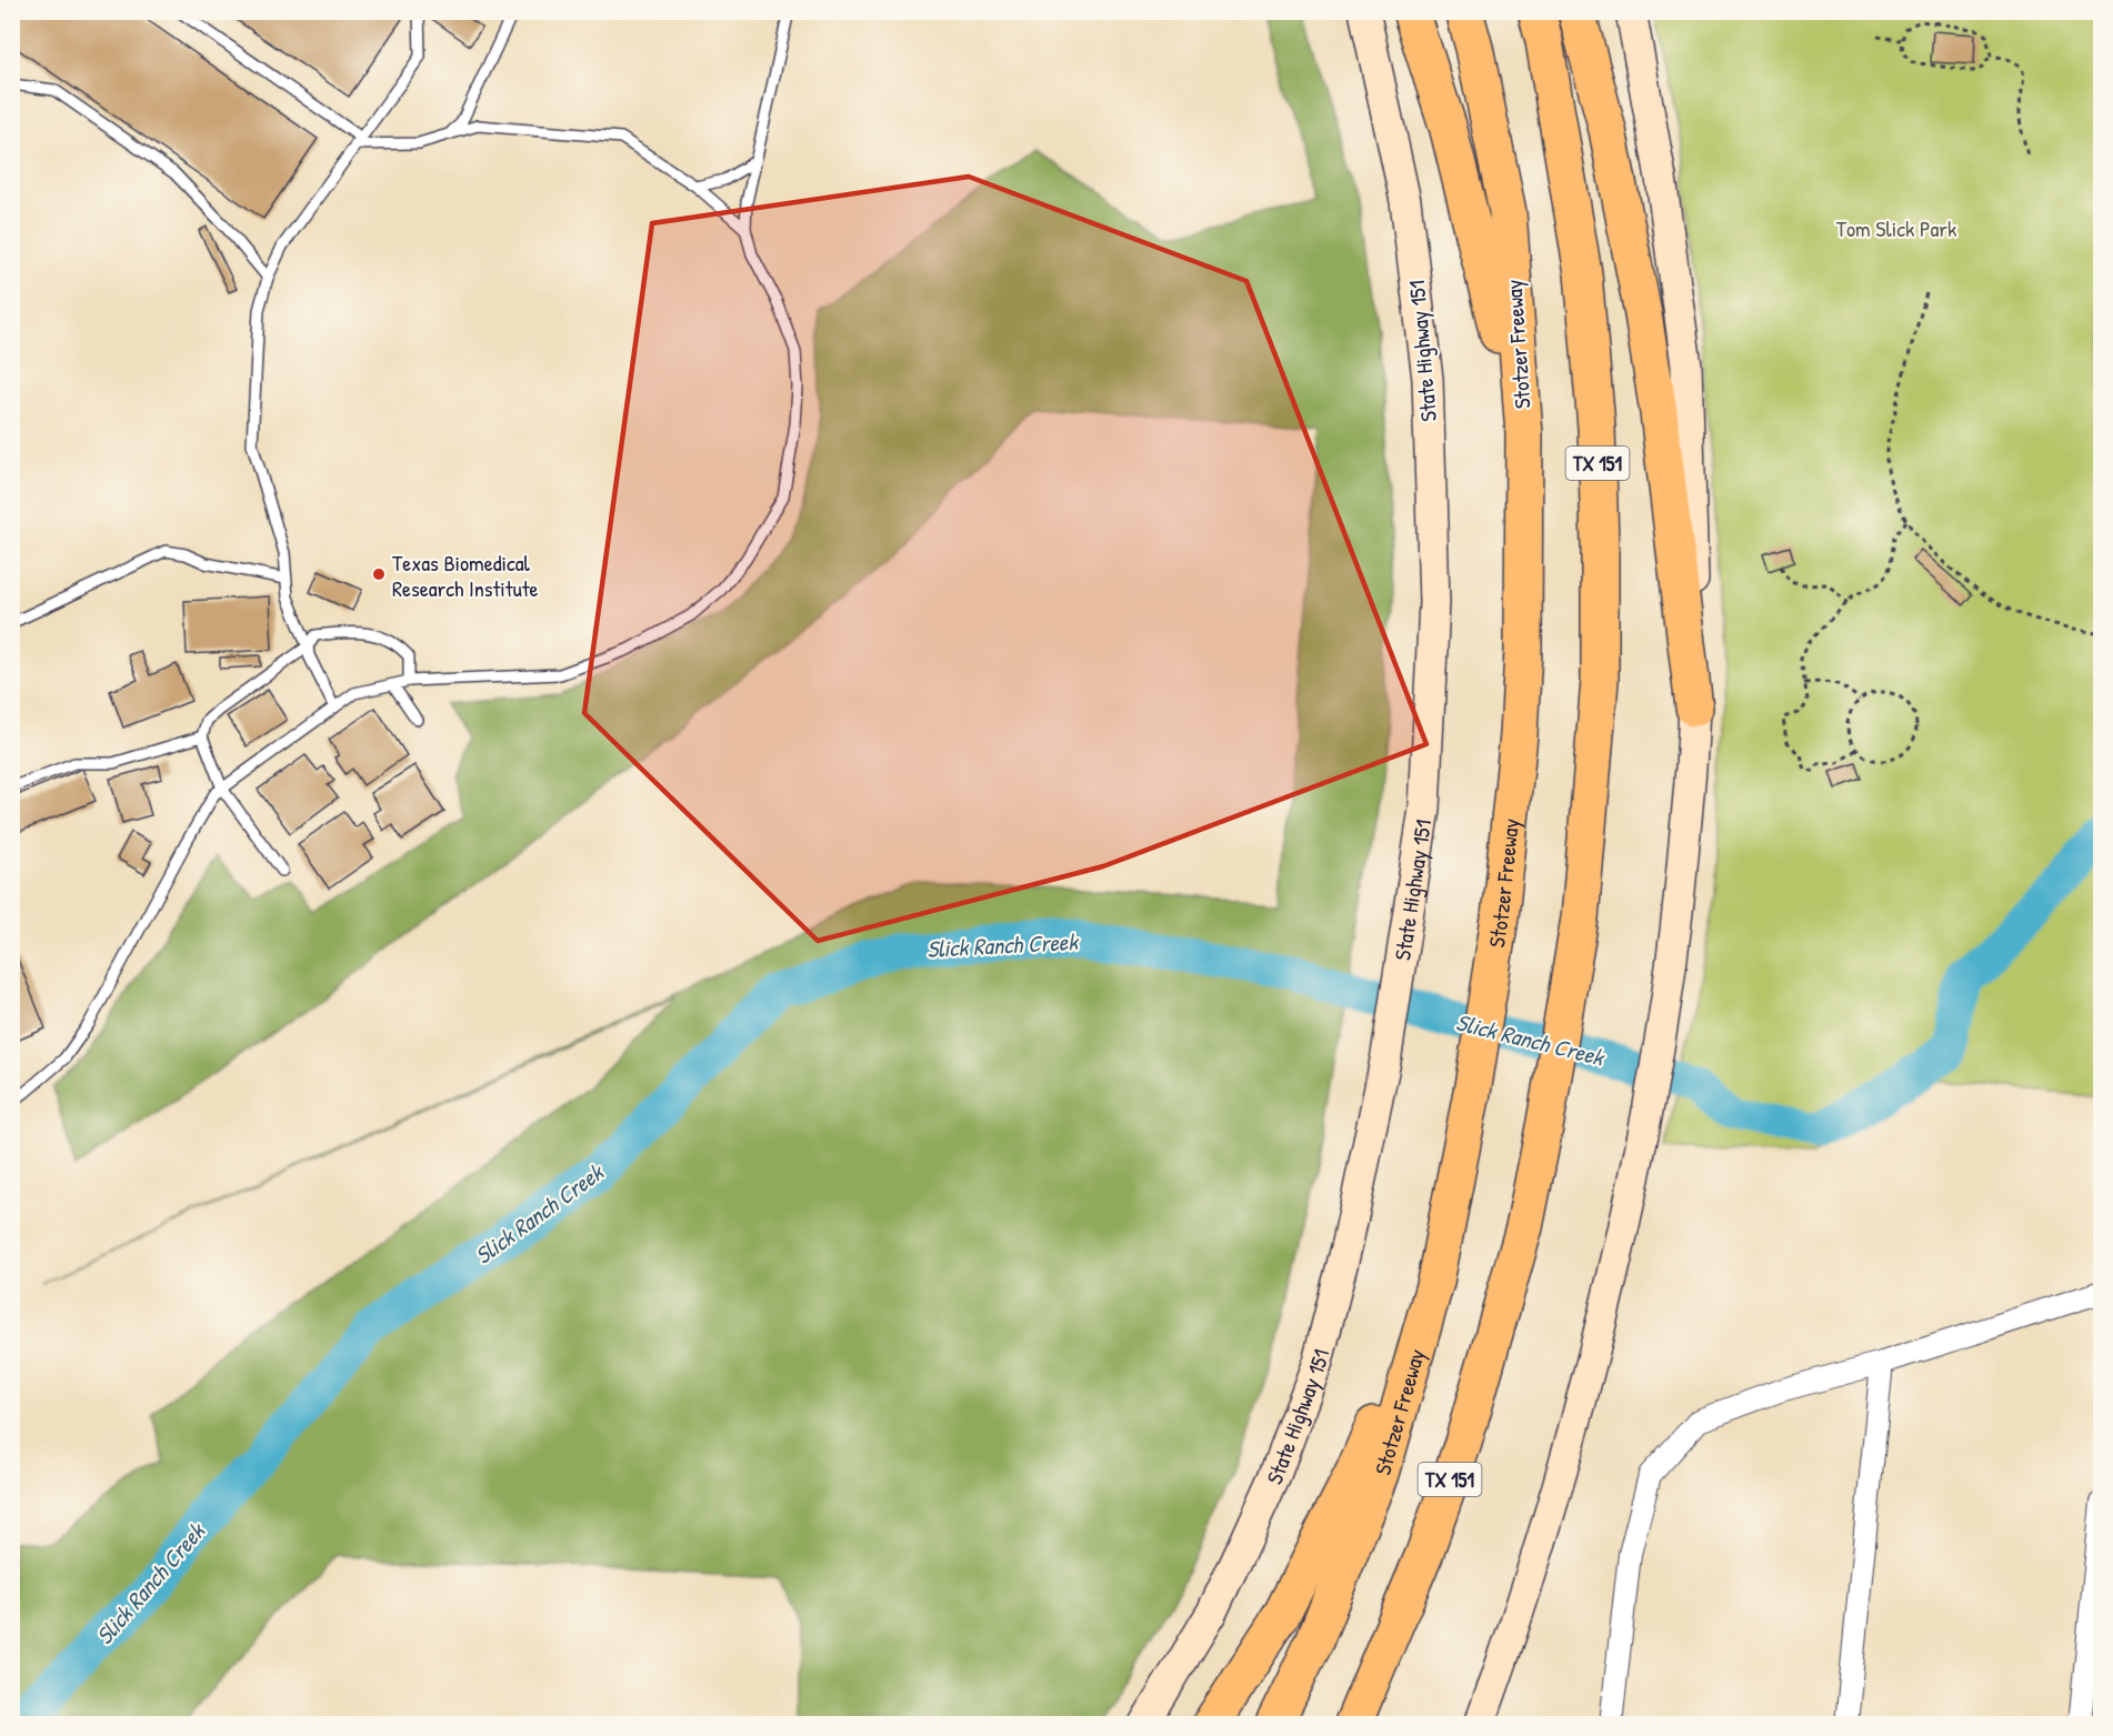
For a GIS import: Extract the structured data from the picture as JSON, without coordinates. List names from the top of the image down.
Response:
{
  "streets": {
    "highway": ["Stotzer Freeway", "TX 151"],
    "main road": ["State Highway 151"]
  },
  "water": ["Slick Ranch Creek"],
  "parks": ["Tom Slick Park"],
  "places": ["Texas Biomedical Research Institute"]
}
